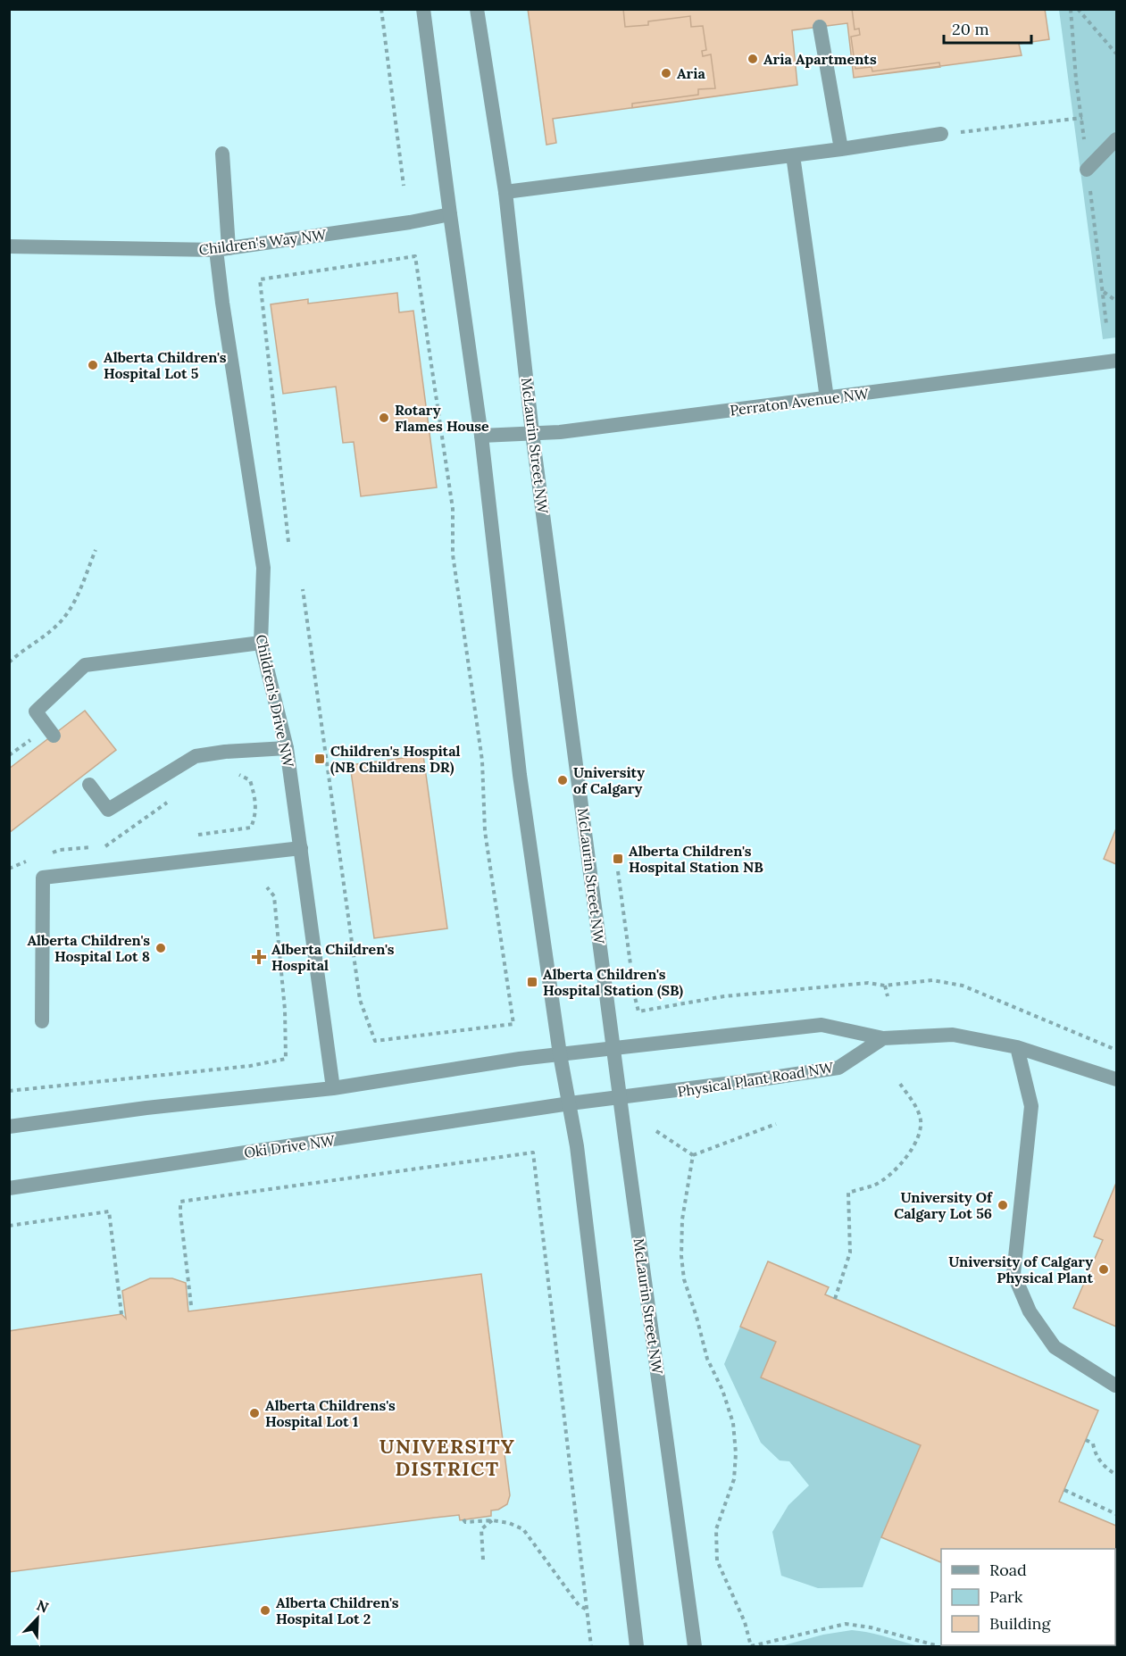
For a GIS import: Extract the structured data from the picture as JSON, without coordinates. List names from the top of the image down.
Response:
{
  "streets": {
    "street": [
      "Children's Way NW",
      "Perraton Avenue NW",
      "McLaurin Street NW",
      "Children's Drive NW",
      "Physical Plant Road NW",
      "Oki Drive NW"
    ]
  },
  "crossings": [
    ["Children's Way NW", "Children's Drive NW"],
    ["Perraton Avenue NW", "McLaurin Street NW"],
    ["McLaurin Street NW", "Physical Plant Road NW"],
    ["Physical Plant Road NW", "Oki Drive NW"]
  ],
  "districts": ["UNIVERSITY DISTRICT"],
  "places": {
    "other": [
      "Aria Apartments",
      "Aria",
      "Alberta Children's Hospital Lot 5",
      "Rotary Flames House",
      "University of Calgary",
      "Alberta Children's Hospital Lot 8",
      "University Of Calgary Lot 56",
      "University of Calgary Physical Plant",
      "Alberta Childrens's Hospital Lot 1",
      "Alberta Children's Hospital Lot 2"
    ],
    "transit": ["Children's Hospital (NB Childrens DR)", "Alberta Children's Hospital Station NB", "Alberta Children's Hospital Station (SB)"],
    "health": ["Alberta Children's Hospital"]
  },
  "legend": ["Road", "Park", "Building"],
  "scale_bar": "20 m",
  "north": "top right"
}
